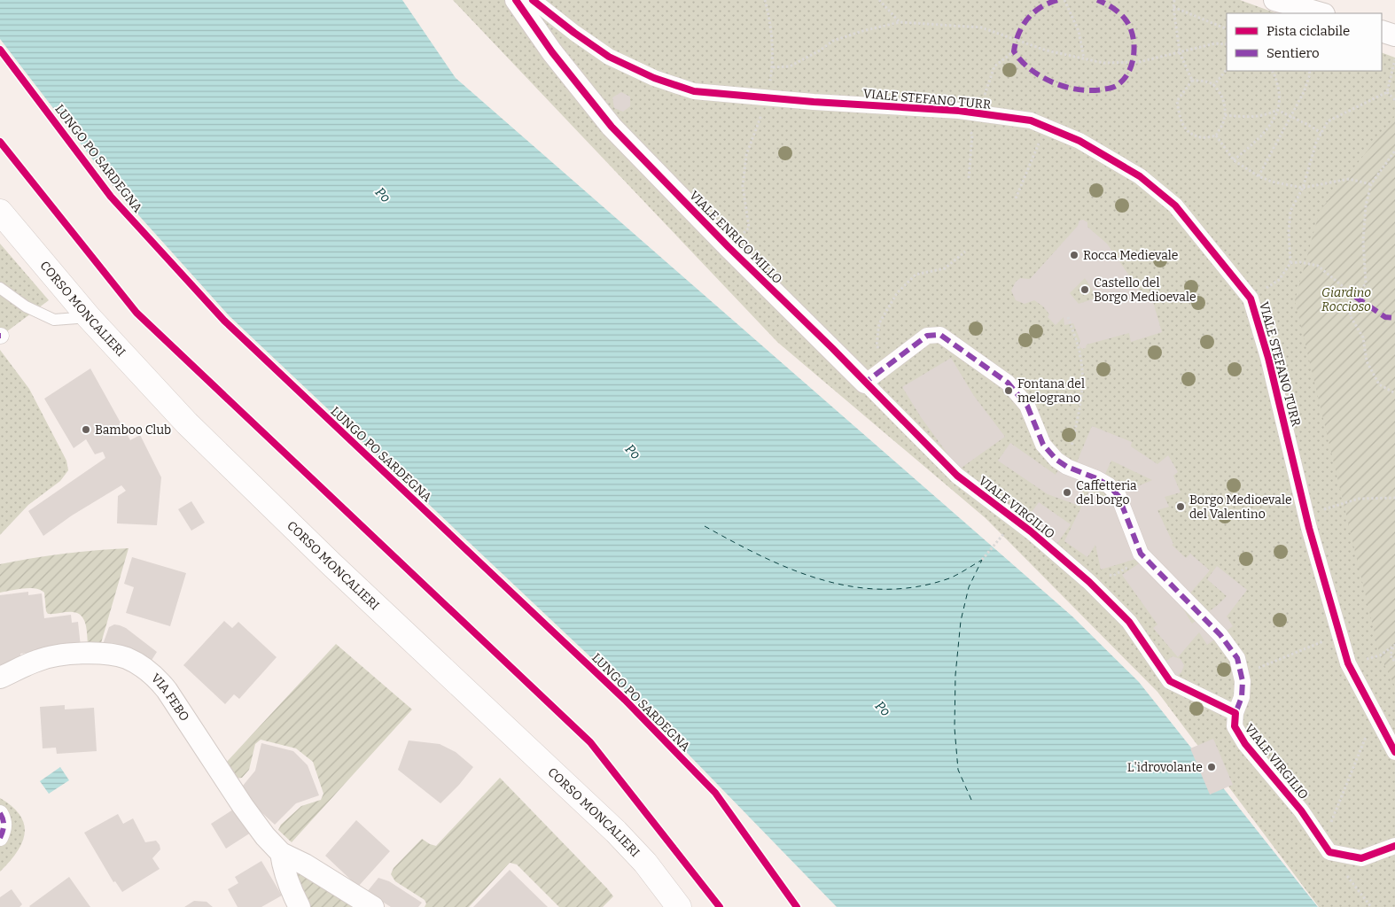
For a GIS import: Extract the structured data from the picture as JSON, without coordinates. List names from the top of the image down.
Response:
{
  "streets": {
    "main road": ["CORSO MONCALIERI"],
    "street": [
      "VIALE STEFANO TURR",
      "VIALE ENRICO MILLO",
      "VIALE VIRGILIO",
      "VIA FEBO"
    ],
    "cycle path": ["LUNGO PO SARDEGNA"]
  },
  "crossings": [
    ["VIALE ENRICO MILLO", "VIALE VIRGILIO"]
  ],
  "water": ["Po"],
  "parks": ["Giardino Roccioso"],
  "places": [
    "Rocca Medievale",
    "Castello del Borgo Medioevale",
    "Fontana del melograno",
    "Bamboo Club",
    "Caffetteria del borgo",
    "Borgo Medioevale del Valentino",
    "L'idrovolante"
  ],
  "legend": ["Pista ciclabile", "Sentiero"]
}
